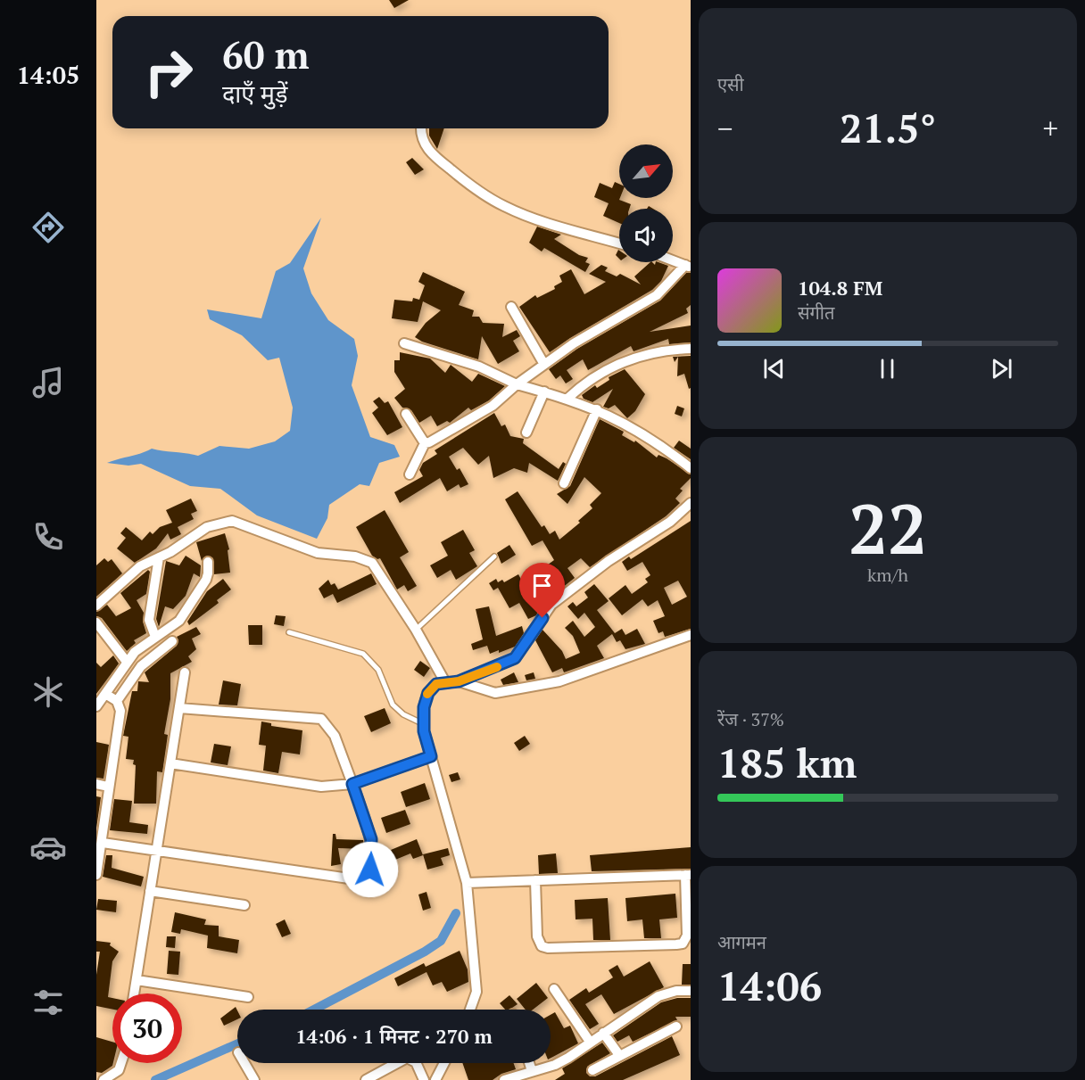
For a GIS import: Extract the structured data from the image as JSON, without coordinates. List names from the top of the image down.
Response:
{
  "north": "top right",
  "page": {
    "tabs": "14:05",
    "tile": [
      "एसी",
      ["22", "km/h"],
      ["रेंज · 37%", "185 km"],
      ["आगमन", "14:06"]
    ],
    "turn": ["60 m", "दाएँ मुड़ें"],
    "heat": ["−", "21.5°", "+"],
    "song": ["104.8 FM", "संगीत"],
    "limit": "30",
    "trip": "14:06 · 1 मिनट · 270 m"
  }
}
